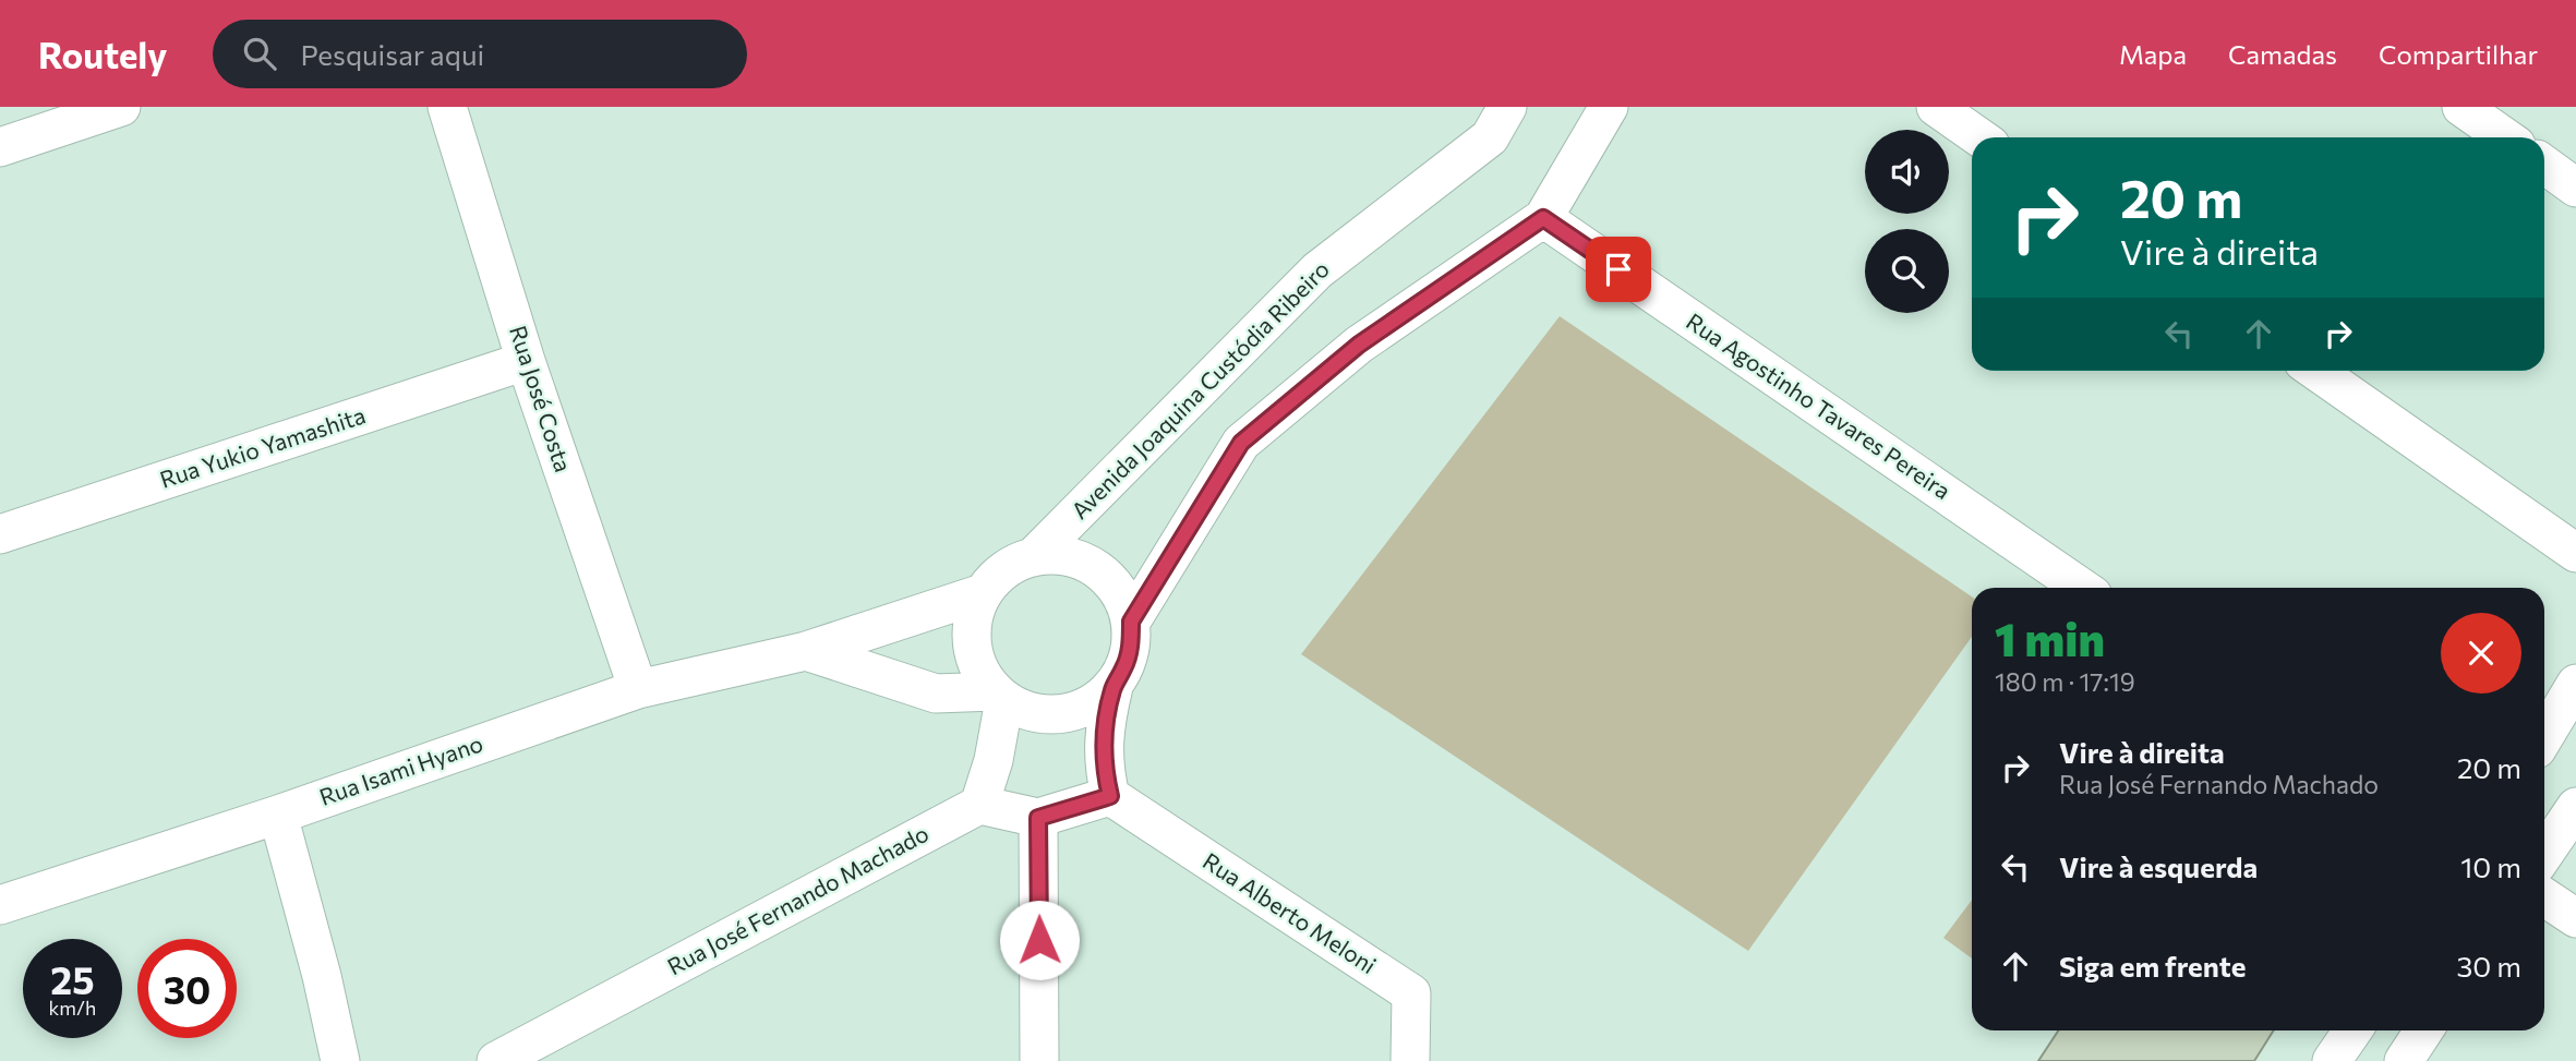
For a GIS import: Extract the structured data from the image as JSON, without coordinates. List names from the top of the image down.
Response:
{
  "streets": {
    "street": [
      "Avenida Joaquina Custódia Ribeiro",
      "Rua José Costa",
      "Rua Agostinho Tavares Pereira",
      "Rua Yukio Yamashita",
      "Rua Isami Hyano",
      "Rua José Fernando Machado",
      "Rua Alberto Meloni"
    ]
  },
  "crossings": [
    ["Avenida Joaquina Custódia Ribeiro", "Rua Isami Hyano"],
    ["Rua José Costa", "Rua Yukio Yamashita"],
    ["Rua José Costa", "Rua Isami Hyano"]
  ],
  "page": {
    "header": "Routely",
    "search": "Pesquisar aqui",
    "nav": ["Mapa", "Camadas", "Compartilhar"],
    "turn": ["20 m", "Vire à direita"],
    "heading": ["1 min", "180 m · 17:19"],
    "list": [
      {
        "name": "Vire à direita",
        "note": "Rua José Fernando Machado",
        "value": "20 m"
      },
      {
        "name": "Vire à esquerda",
        "value": "10 m"
      },
      {
        "name": "Siga em frente",
        "value": "30 m"
      }
    ],
    "speed": "25 km/h",
    "limit": "30"
  }
}
